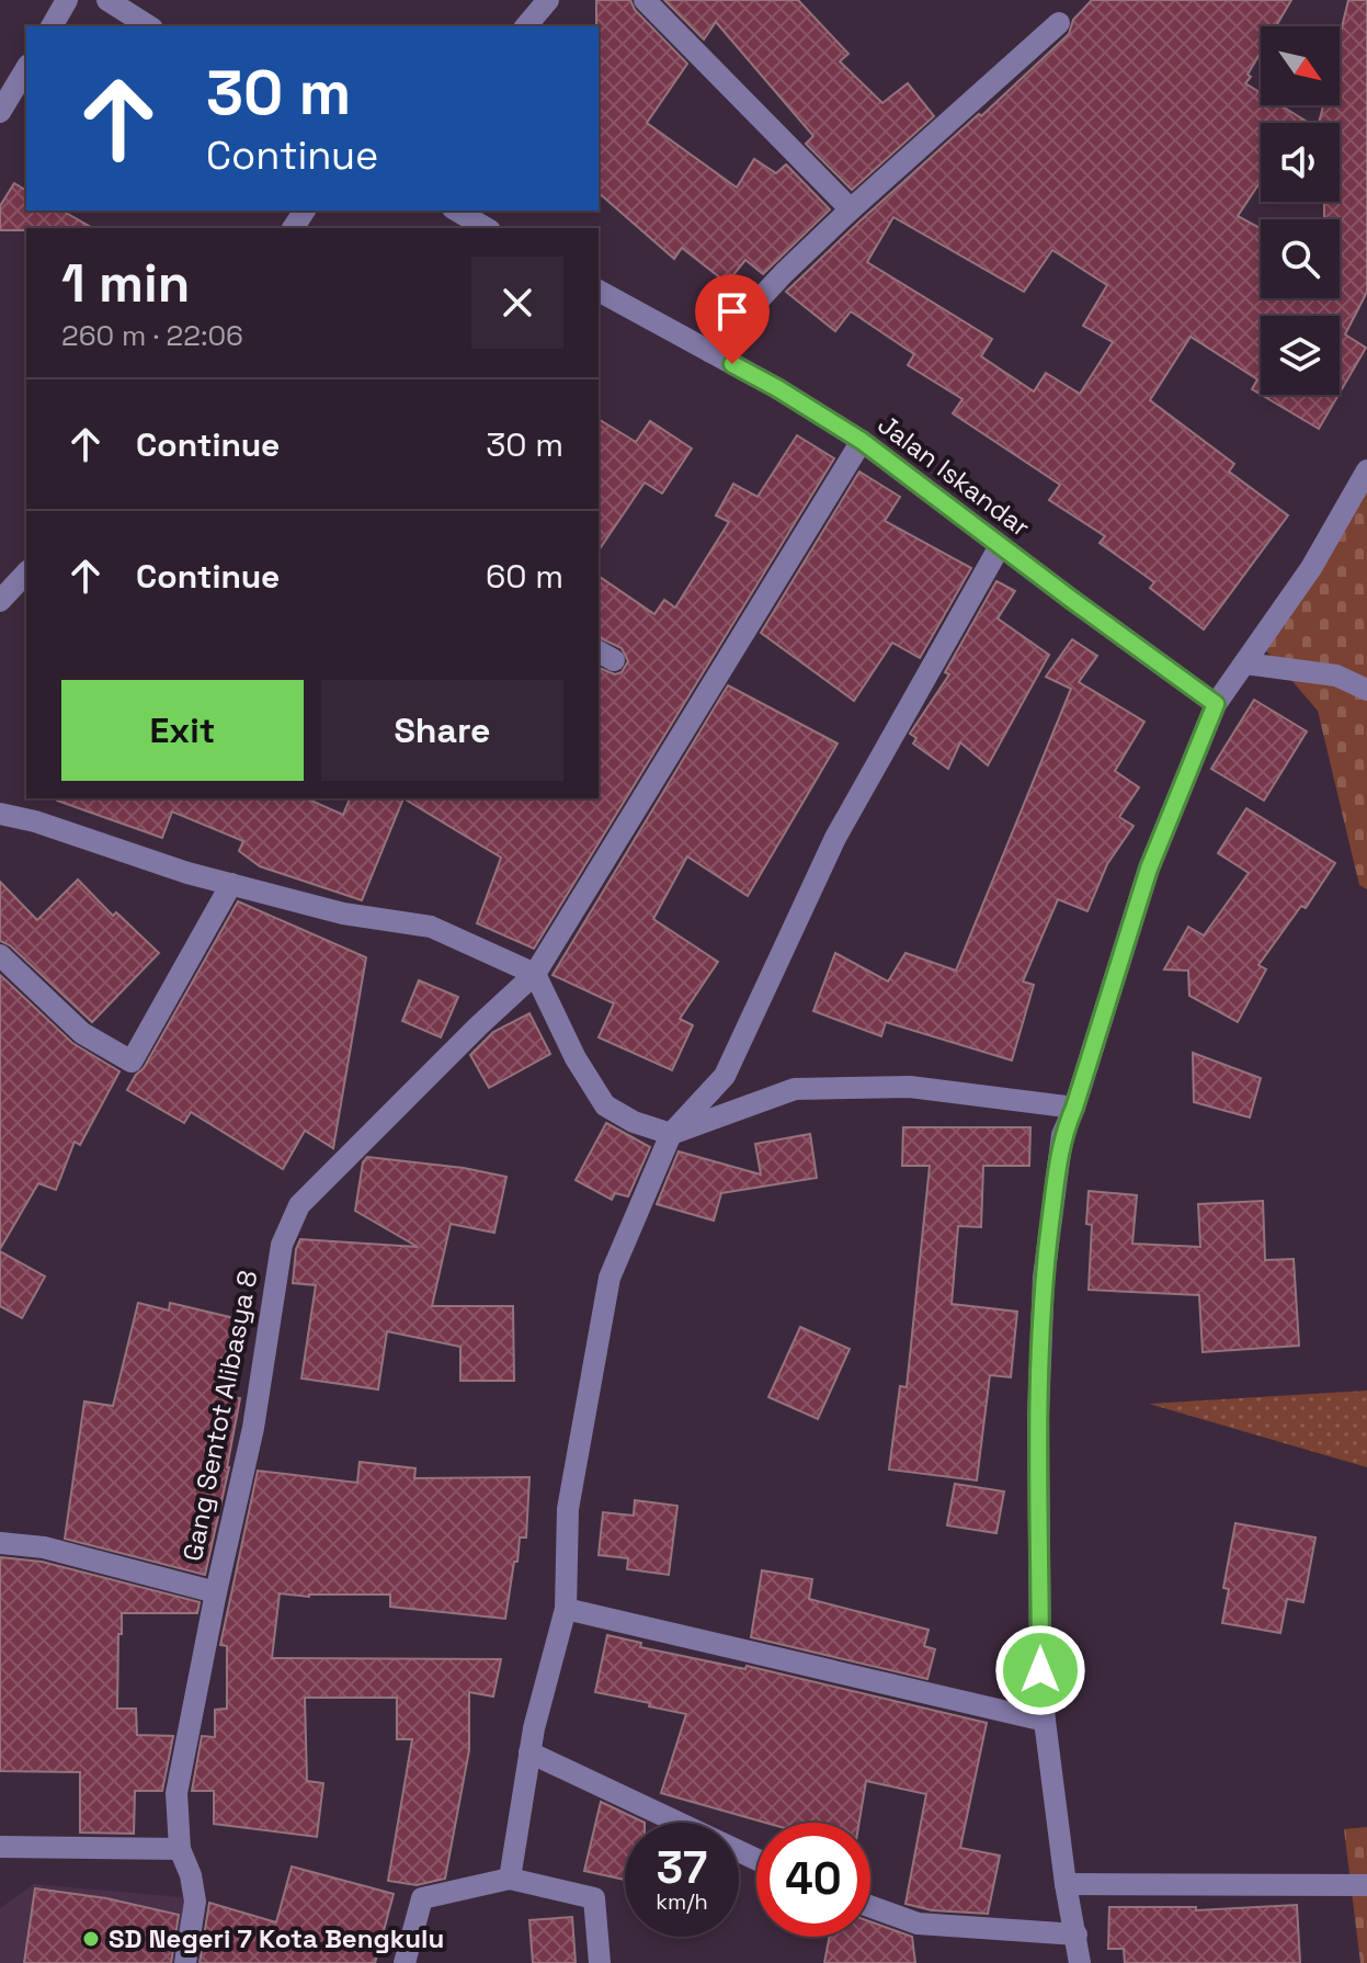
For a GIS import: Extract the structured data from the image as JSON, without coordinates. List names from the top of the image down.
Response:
{
  "streets": {
    "street": ["Jalan Iskandar", "Gang Sentot Alibasya 8"]
  },
  "crossings": [
    ["Jalan Iskandar", "Gang Sentot Alibasya 8"]
  ],
  "places": ["SD Negeri 7 Kota Bengkulu"],
  "north": "bottom right",
  "page": {
    "turn": ["30 m", "Continue"],
    "heading": ["1 min", "260 m · 22:06"],
    "list": [
      {
        "name": "Continue",
        "value": "30 m"
      },
      {
        "name": "Continue",
        "value": "60 m"
      }
    ],
    "buttons": ["Exit", "Share"],
    "speed": "37 km/h",
    "limit": "40"
  }
}
